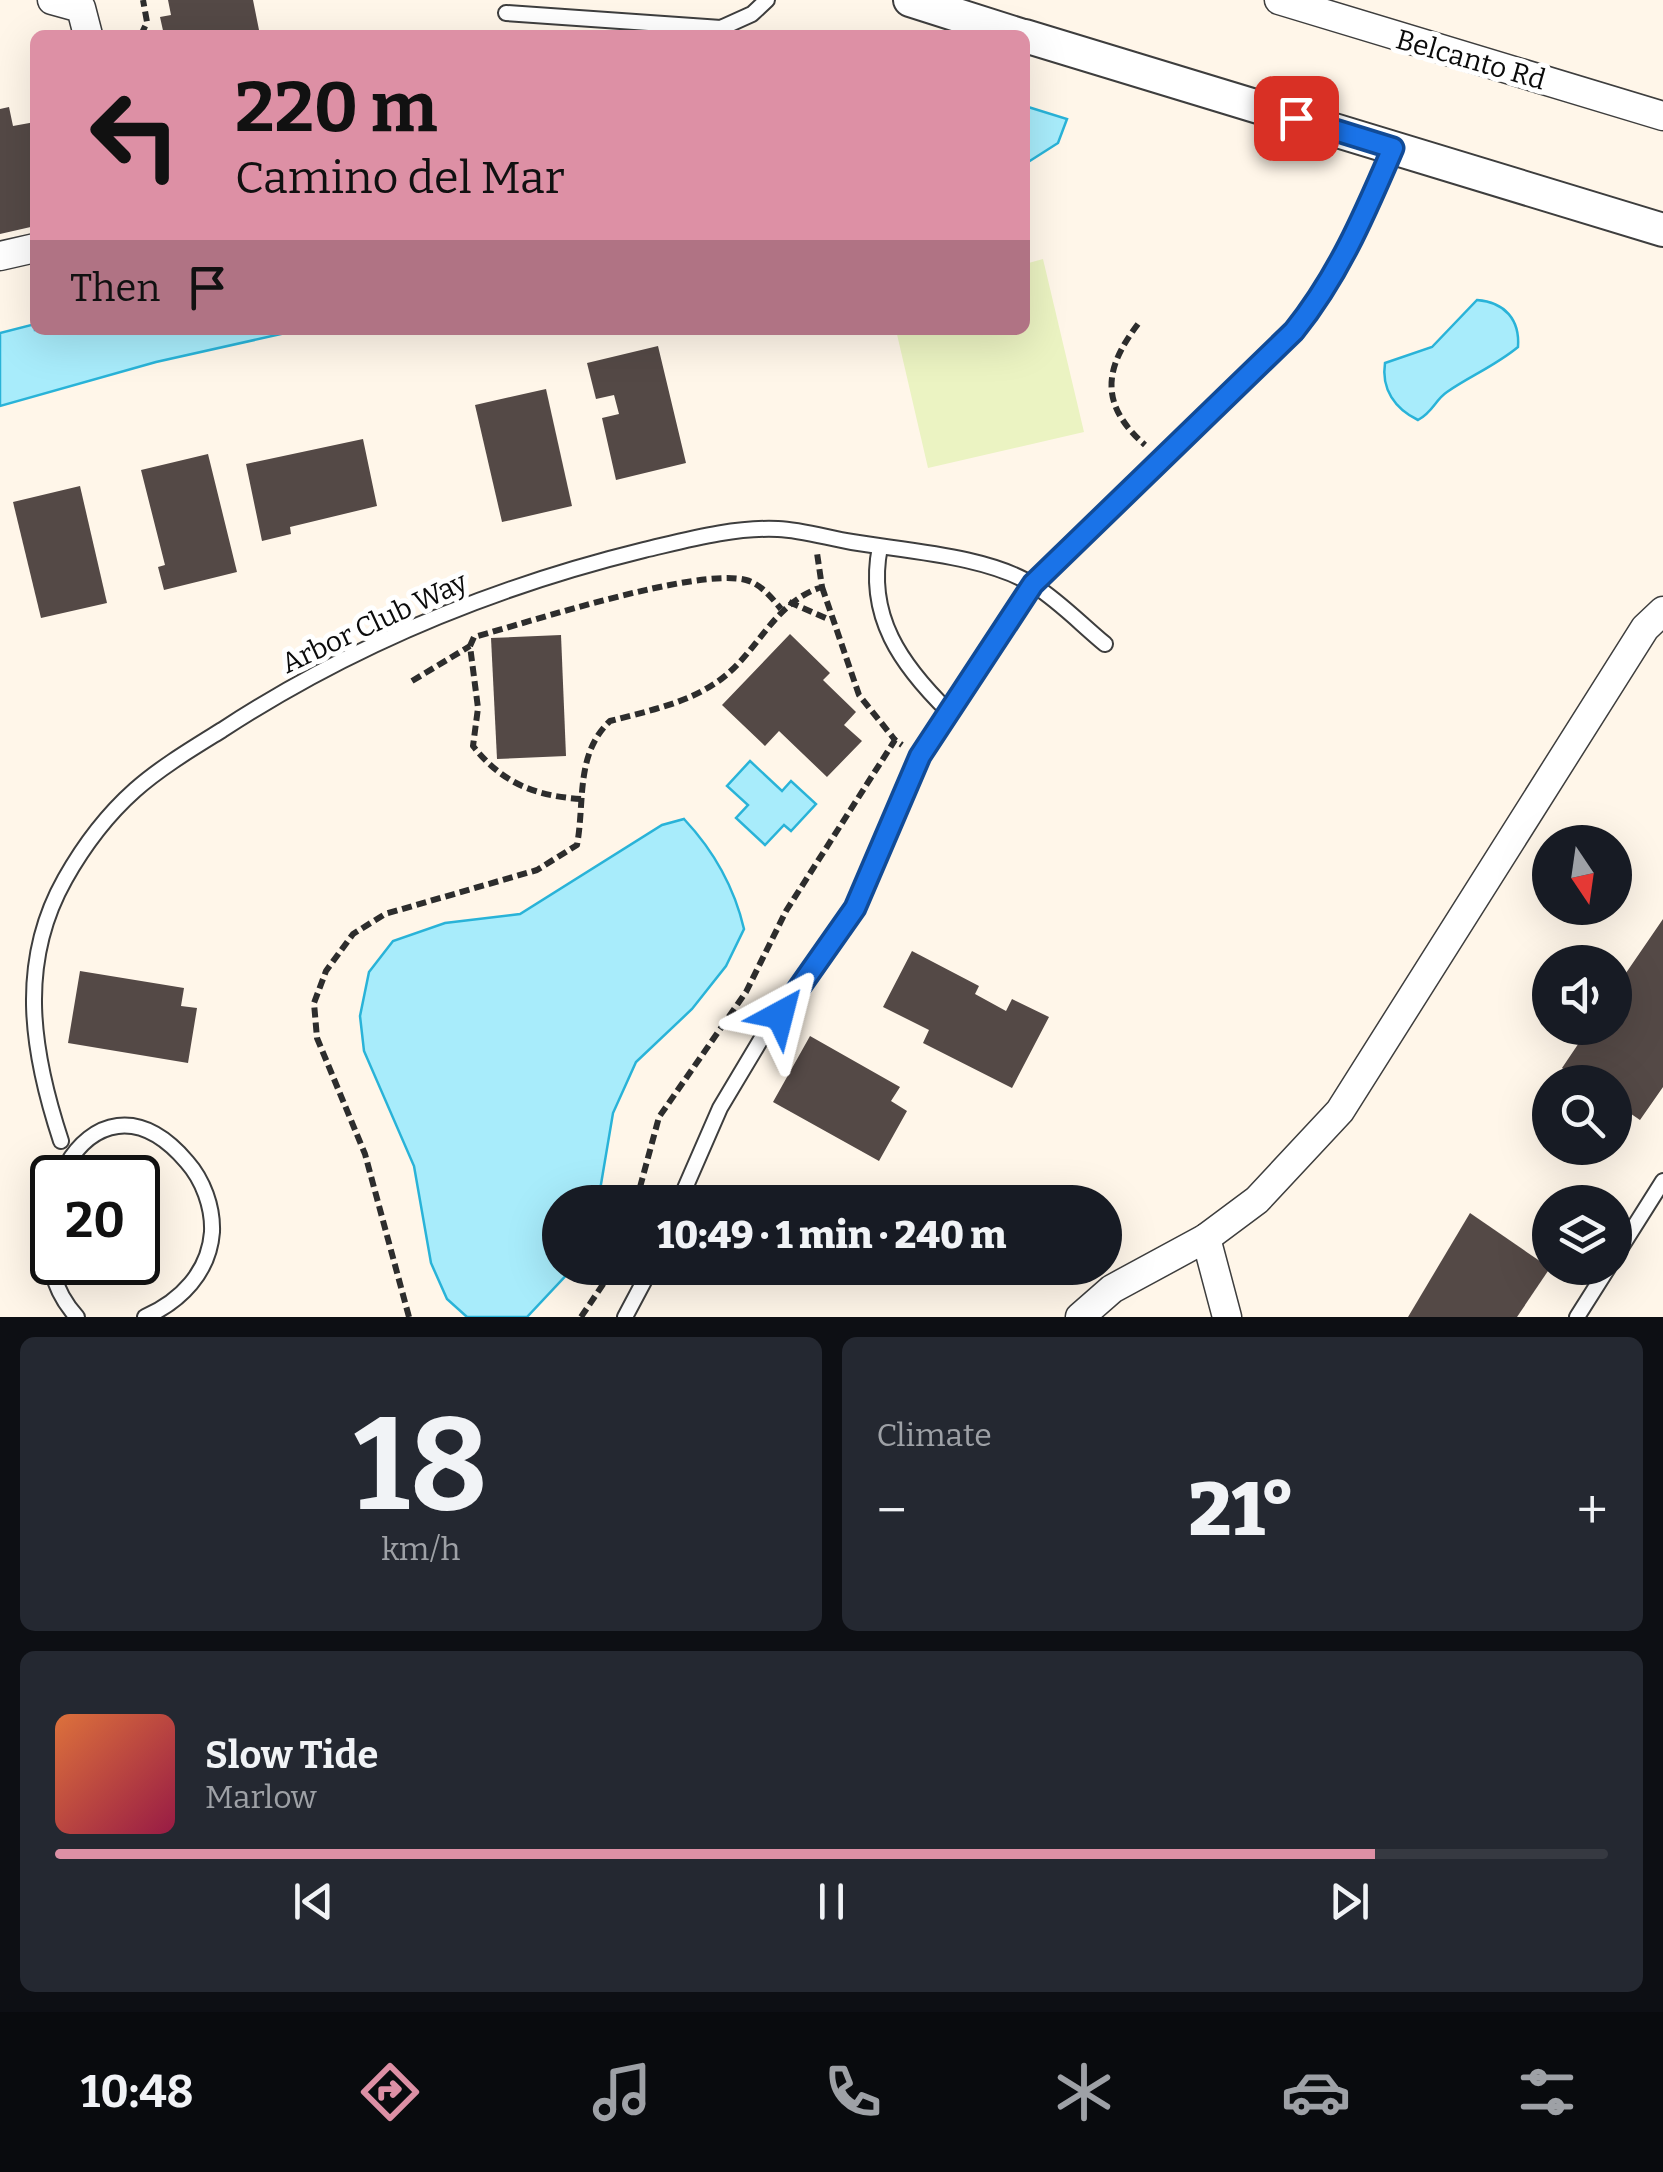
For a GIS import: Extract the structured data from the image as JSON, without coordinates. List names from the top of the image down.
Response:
{
  "streets": {
    "street": ["Belcanto Rd"],
    "lane": ["Arbor Club Way"]
  },
  "north": "bottom",
  "page": {
    "turn": ["220 m", "Camino del Mar"],
    "then": "Then",
    "limit": "20",
    "trip": "10:49 · 1 min · 240 m",
    "tile": [
      ["18", "km/h"],
      "Climate"
    ],
    "heat": ["−", "21°", "+"],
    "song": ["Slow Tide", "Marlow"],
    "tabs": "10:48"
  }
}
